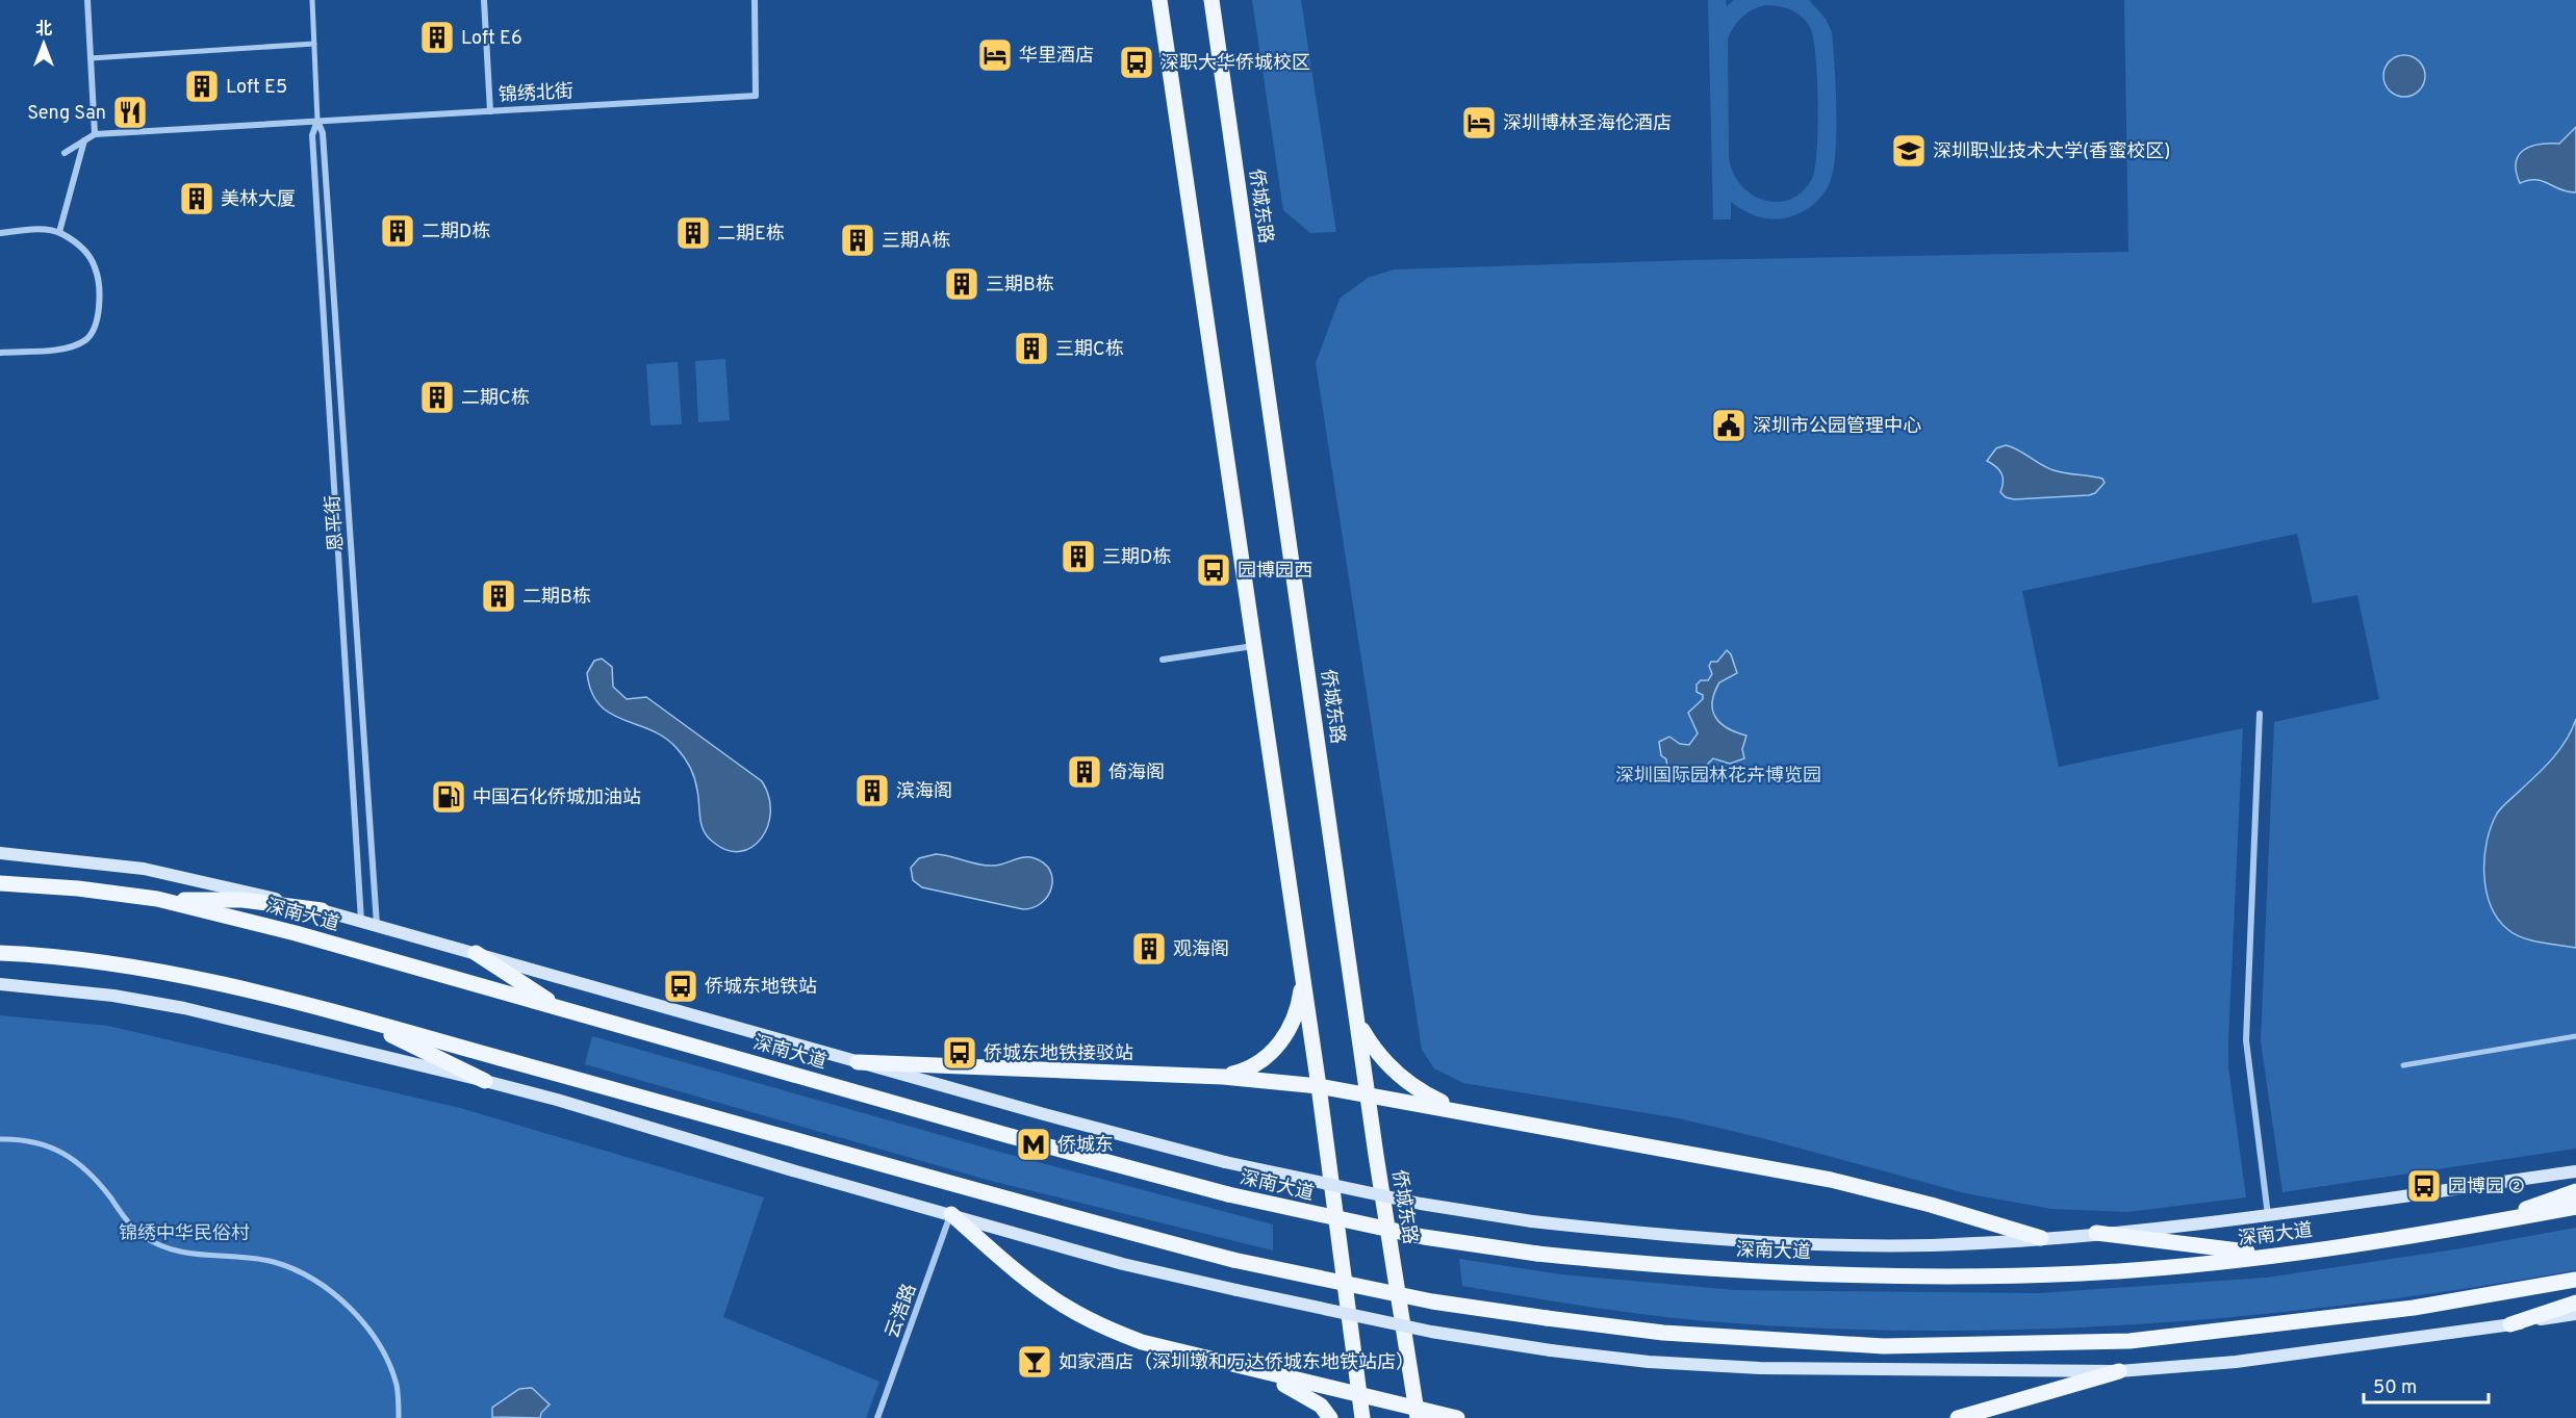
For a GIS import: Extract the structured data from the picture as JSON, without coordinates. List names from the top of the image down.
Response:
{
  "streets": {
    "main road": ["侨城东路", "深南大道"],
    "street": ["锦绣北街", "恩平街", "云浩路"]
  },
  "crossings": [
    ["锦绣北街", "恩平街"]
  ],
  "parks": ["深圳国际园林花卉博览园", "锦绣中华民俗村"],
  "places": {
    "building": [
      "Loft E6",
      "Loft E5",
      "美林大厦",
      "二期D栋",
      "二期E栋",
      "三期A栋",
      "三期B栋",
      "三期C栋",
      "二期C栋",
      "三期D栋",
      "二期B栋",
      "倚海阁",
      "滨海阁",
      "观海阁"
    ],
    "hotel": ["华里酒店", "深圳博林圣海伦酒店"],
    "bus stop": [
      "深职大华侨城校区",
      "园博园西",
      "侨城东地铁站",
      "侨城东地铁接驳站",
      "园博园 ②"
    ],
    "restaurant": ["Seng San"],
    "school or university": ["深圳职业技术大学(香蜜校区)"],
    "public building": ["深圳市公园管理中心"],
    "fuel station": ["中国石化侨城加油站"],
    "metro station": ["侨城东"],
    "bar": ["如家酒店（深圳墩和万达侨城东地铁站店）"]
  },
  "scale_bar": "50 m",
  "north": "top"
}
